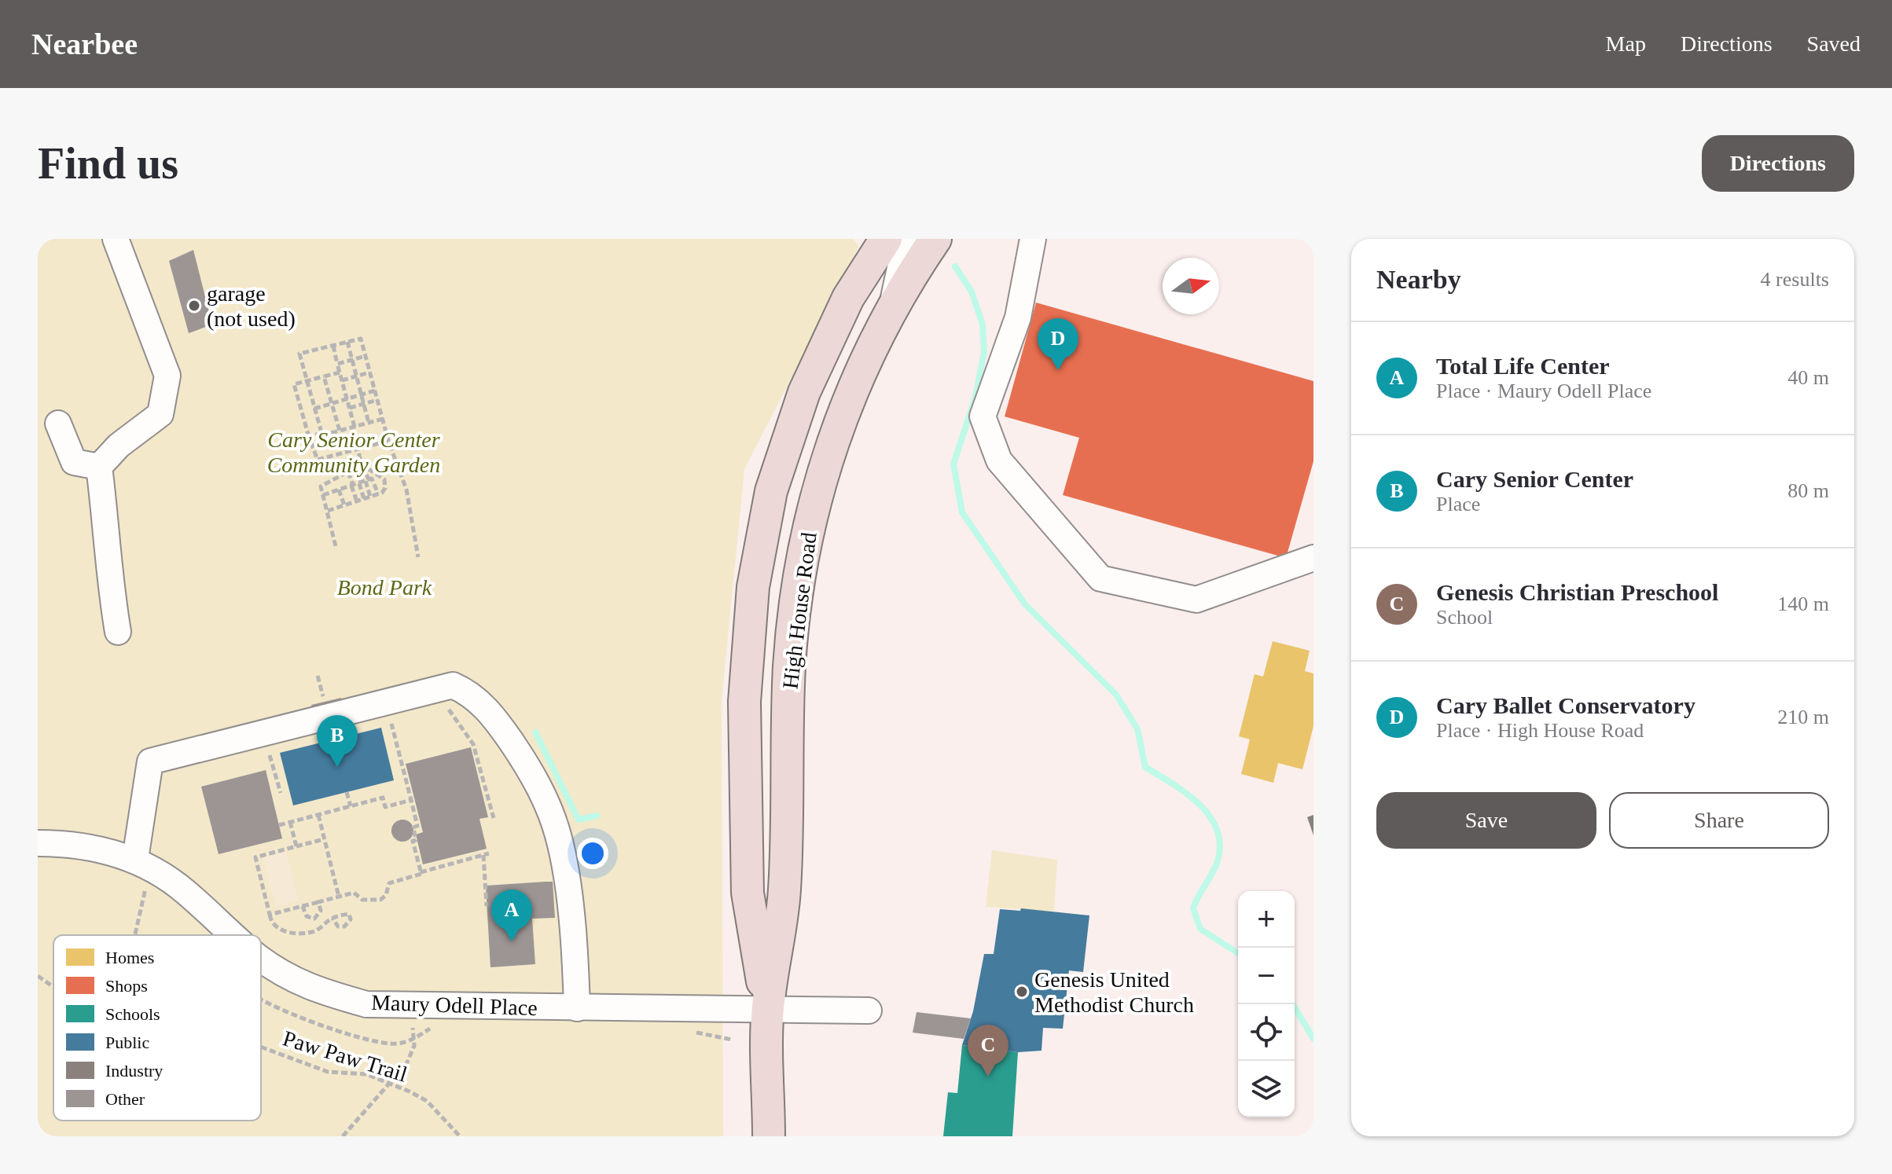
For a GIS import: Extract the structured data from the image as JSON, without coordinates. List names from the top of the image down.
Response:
{
  "streets": {
    "main road": ["High House Road"],
    "street": ["Maury Odell Place"],
    "path": ["Paw Paw Trail"]
  },
  "crossings": [
    ["High House Road", "Maury Odell Place"]
  ],
  "parks": ["Cary Senior Center Community Garden", "Bond Park"],
  "places": ["garage (not used)", "Genesis United Methodist Church"],
  "legend": [
    "Homes",
    "Shops",
    "Schools",
    "Public",
    "Industry",
    "Other"
  ],
  "north": "right",
  "page": {
    "header": "Nearbee",
    "nav": ["Map", "Directions", "Saved"],
    "buttons": [
      "Directions",
      ["Save", "Share"]
    ],
    "title": "Find us",
    "heading": ["Nearby", "4 results"],
    "pins": [
      "D",
      "B",
      "A",
      "C"
    ],
    "list": [
      {
        "mark": "A",
        "name": "Total Life Center",
        "note": "Place · Maury Odell Place",
        "value": "40 m"
      },
      {
        "mark": "B",
        "name": "Cary Senior Center",
        "note": "Place",
        "value": "80 m"
      },
      {
        "mark": "C",
        "name": "Genesis Christian Preschool",
        "note": "School",
        "value": "140 m"
      },
      {
        "mark": "D",
        "name": "Cary Ballet Conservatory",
        "note": "Place · High House Road",
        "value": "210 m"
      }
    ],
    "map_buttons": ["+", "−"]
  }
}
